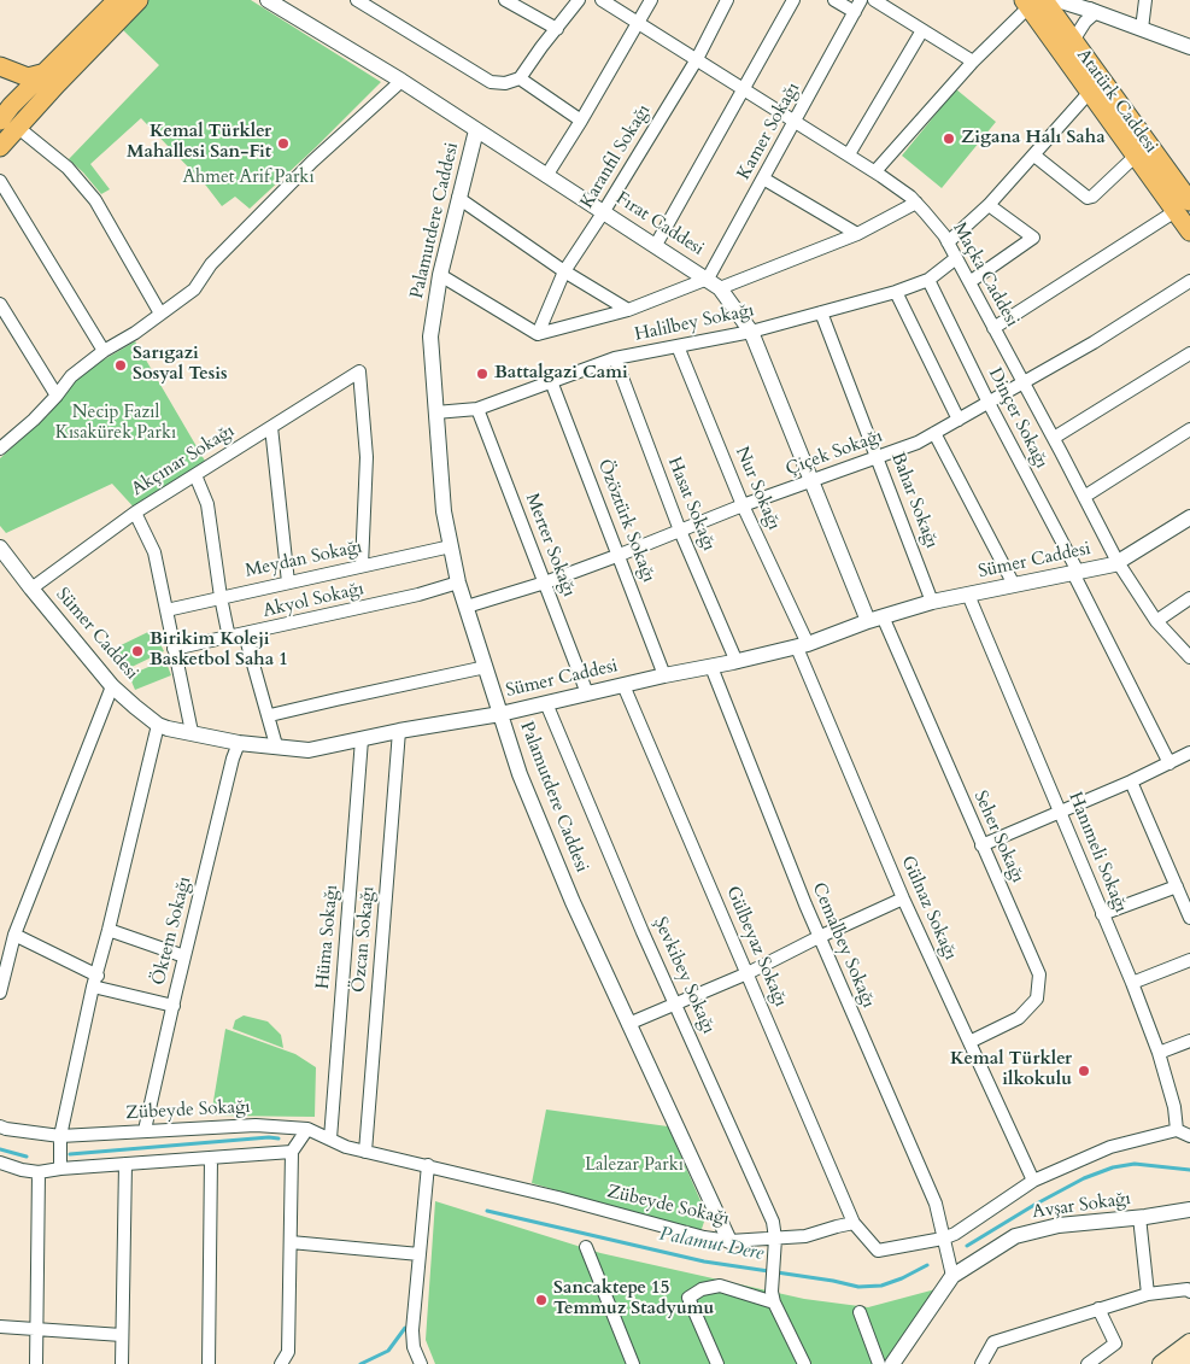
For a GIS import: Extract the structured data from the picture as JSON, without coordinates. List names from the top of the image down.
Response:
{
  "streets": {
    "main road": ["Atatürk Caddesi"],
    "street": [
      "Kamer Sokağı",
      "Karanfil Sokağı",
      "Palamutdere Caddesi",
      "Fırat Caddesi",
      "Maçka Caddesi",
      "Halilbey Sokağı",
      "Dinçer Sokağı",
      "Çiçek Sokağı",
      "Akçınar Sokağı",
      "Nur Sokağı",
      "Bahar Sokağı",
      "Hasat Sokağı",
      "Özöztürk Sokağı",
      "Merter Sokağı",
      "Meydan Sokağı",
      "Sümer Caddesi",
      "Akyol Sokağı",
      "Seher Sokağı",
      "Hanımeli Sokağı",
      "Gülnaz Sokağı",
      "Öktem Sokağı",
      "Hüma Sokağı",
      "Özcan Sokağı",
      "Cemalbey Sokağı",
      "Gülbeyaz Sokağı",
      "Şevkibey Sokağı",
      "Zübeyde Sokağı",
      "Avşar Sokağı"
    ]
  },
  "crossings": [
    ["Kamer Sokağı", "Fırat Caddesi"],
    ["Kamer Sokağı", "Maçka Caddesi"],
    ["Karanfil Sokağı", "Fırat Caddesi"],
    ["Karanfil Sokağı", "Maçka Caddesi"],
    ["Palamutdere Caddesi", "Fırat Caddesi"],
    ["Palamutdere Caddesi", "Halilbey Sokağı"],
    ["Palamutdere Caddesi", "Çiçek Sokağı"],
    ["Palamutdere Caddesi", "Meydan Sokağı"],
    ["Palamutdere Caddesi", "Sümer Caddesi"],
    ["Palamutdere Caddesi", "Akyol Sokağı"],
    ["Palamutdere Caddesi", "Zübeyde Sokağı"],
    ["Fırat Caddesi", "Halilbey Sokağı"],
    ["Fırat Caddesi", "Çiçek Sokağı"],
    ["Fırat Caddesi", "Sümer Caddesi"],
    ["Fırat Caddesi", "Seher Sokağı"],
    ["Maçka Caddesi", "Halilbey Sokağı"],
    ["Maçka Caddesi", "Çiçek Sokağı"],
    ["Maçka Caddesi", "Sümer Caddesi"],
    ["Halilbey Sokağı", "Dinçer Sokağı"],
    ["Halilbey Sokağı", "Nur Sokağı"],
    ["Halilbey Sokağı", "Bahar Sokağı"],
    ["Halilbey Sokağı", "Hasat Sokağı"],
    ["Halilbey Sokağı", "Özöztürk Sokağı"],
    ["Halilbey Sokağı", "Merter Sokağı"],
    ["Dinçer Sokağı", "Çiçek Sokağı"],
    ["Dinçer Sokağı", "Sümer Caddesi"],
    ["Çiçek Sokağı", "Nur Sokağı"],
    ["Çiçek Sokağı", "Bahar Sokağı"],
    ["Çiçek Sokağı", "Hasat Sokağı"],
    ["Çiçek Sokağı", "Özöztürk Sokağı"],
    ["Çiçek Sokağı", "Merter Sokağı"],
    ["Akçınar Sokağı", "Meydan Sokağı"],
    ["Akçınar Sokağı", "Sümer Caddesi"],
    ["Nur Sokağı", "Sümer Caddesi"],
    ["Nur Sokağı", "Gülnaz Sokağı"],
    ["Bahar Sokağı", "Sümer Caddesi"],
    ["Hasat Sokağı", "Sümer Caddesi"],
    ["Özöztürk Sokağı", "Sümer Caddesi"],
    ["Merter Sokağı", "Sümer Caddesi"],
    ["Sümer Caddesi", "Seher Sokağı"],
    ["Sümer Caddesi", "Hanımeli Sokağı"],
    ["Sümer Caddesi", "Gülnaz Sokağı"],
    ["Sümer Caddesi", "Öktem Sokağı"],
    ["Sümer Caddesi", "Hüma Sokağı"],
    ["Sümer Caddesi", "Özcan Sokağı"],
    ["Sümer Caddesi", "Cemalbey Sokağı"],
    ["Sümer Caddesi", "Gülbeyaz Sokağı"],
    ["Sümer Caddesi", "Şevkibey Sokağı"],
    ["Seher Sokağı", "Gülnaz Sokağı"],
    ["Öktem Sokağı", "Zübeyde Sokağı"],
    ["Hüma Sokağı", "Zübeyde Sokağı"],
    ["Özcan Sokağı", "Zübeyde Sokağı"],
    ["Cemalbey Sokağı", "Avşar Sokağı"],
    ["Gülbeyaz Sokağı", "Zübeyde Sokağı"],
    ["Şevkibey Sokağı", "Zübeyde Sokağı"]
  ],
  "water": ["Palamut Dere"],
  "parks": ["Ahmet Arif Parkı", "Necip Fazıl Kısakürek Parkı", "Lalezar Parkı"],
  "places": [
    "Zigana Halı Saha",
    "Kemal Türkler Mahallesi San-Fit",
    "Sarıgazi Sosyal Tesis",
    "Battalgazi Cami",
    "Birikim Koleji Basketbol Saha 1",
    "Kemal Türkler ilkokulu",
    "Sancaktepe 15 Temmuz Stadyumu"
  ]
}
